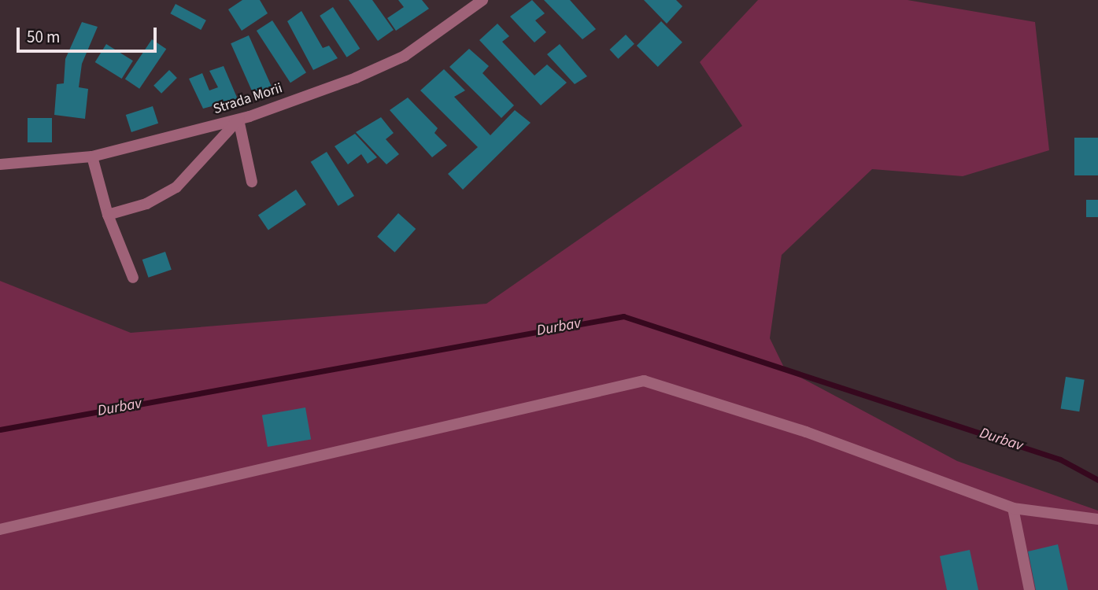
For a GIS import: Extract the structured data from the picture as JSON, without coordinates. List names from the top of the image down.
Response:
{
  "streets": {
    "street": ["Strada Morii"]
  },
  "water": ["Durbav"],
  "scale_bar": "50 m"
}
